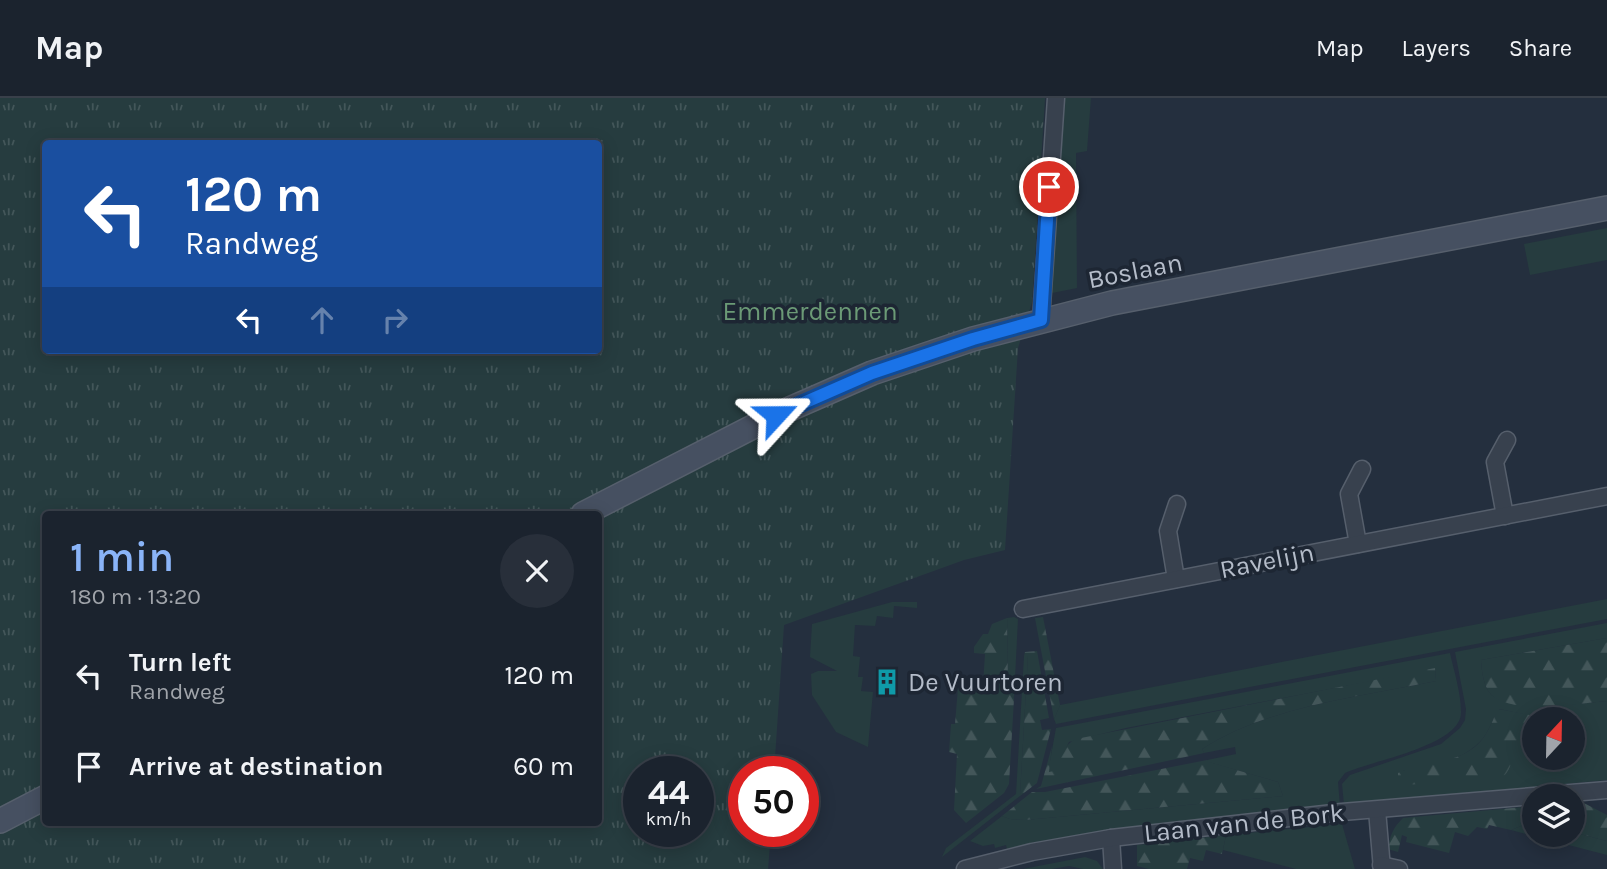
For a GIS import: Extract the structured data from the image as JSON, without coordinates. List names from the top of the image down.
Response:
{
  "streets": {
    "main road": ["Boslaan"],
    "street": ["Ravelijn", "Laan van de Bork"]
  },
  "parks": ["Emmerdennen"],
  "places": {
    "building": ["De Vuurtoren"]
  },
  "north": "top",
  "page": {
    "header": "Map",
    "nav": ["Map", "Layers", "Share"],
    "turn": ["120 m", "Randweg"],
    "heading": ["1 min", "180 m · 13:20"],
    "list": [
      {
        "name": "Turn left",
        "note": "Randweg",
        "value": "120 m"
      },
      {
        "name": "Arrive at destination",
        "value": "60 m"
      }
    ],
    "speed": "44 km/h",
    "limit": "50"
  }
}
